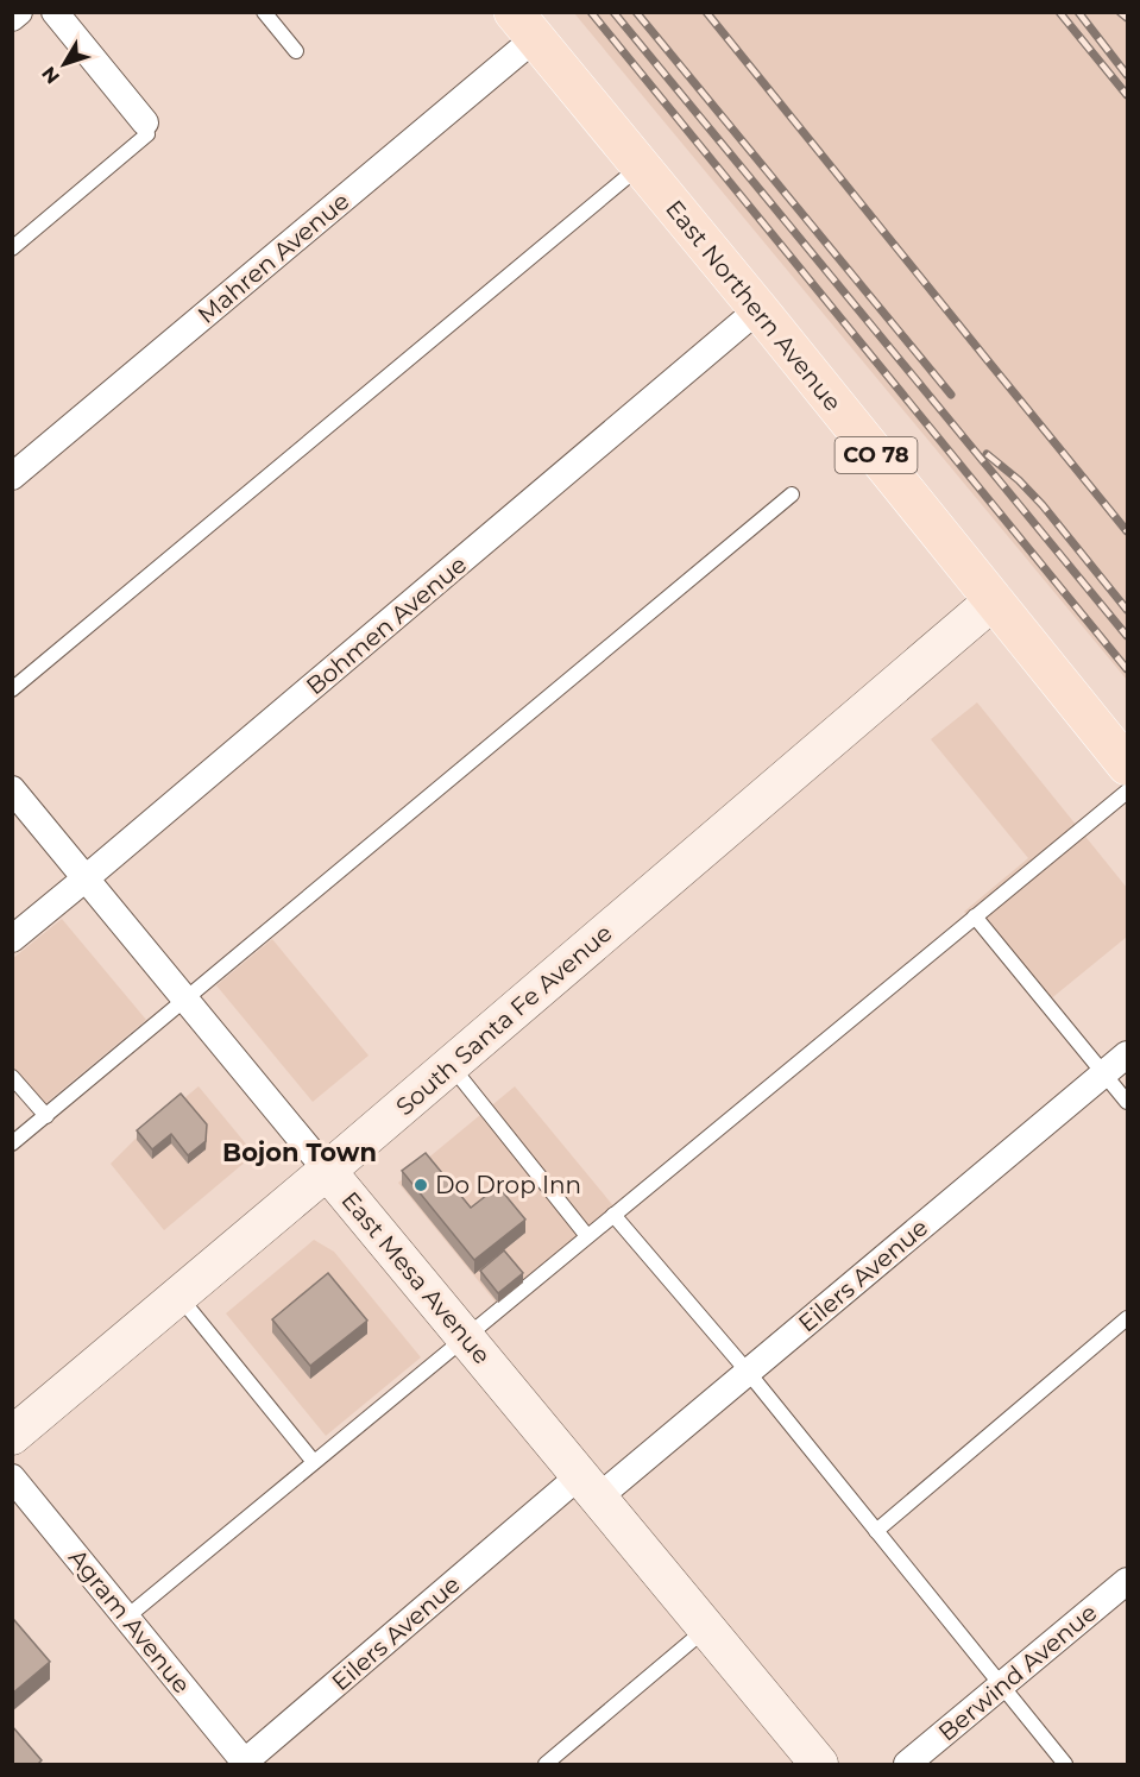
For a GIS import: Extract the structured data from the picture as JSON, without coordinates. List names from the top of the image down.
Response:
{
  "streets": {
    "main road": ["East Northern Avenue", "CO 78"],
    "street": [
      "Mahren Avenue",
      "Bohmen Avenue",
      "South Santa Fe Avenue",
      "Eilers Avenue",
      "East Mesa Avenue",
      "Agram Avenue",
      "Berwind Avenue"
    ]
  },
  "crossings": [
    ["Mahren Avenue", "East Northern Avenue"],
    ["East Northern Avenue", "Bohmen Avenue"],
    ["East Northern Avenue", "South Santa Fe Avenue"],
    ["Bohmen Avenue", "East Mesa Avenue"],
    ["South Santa Fe Avenue", "East Mesa Avenue"],
    ["Eilers Avenue", "East Mesa Avenue"],
    ["Eilers Avenue", "Agram Avenue"]
  ],
  "districts": ["Bojon Town"],
  "places": ["Do Drop Inn"],
  "north": "bottom left"
}
